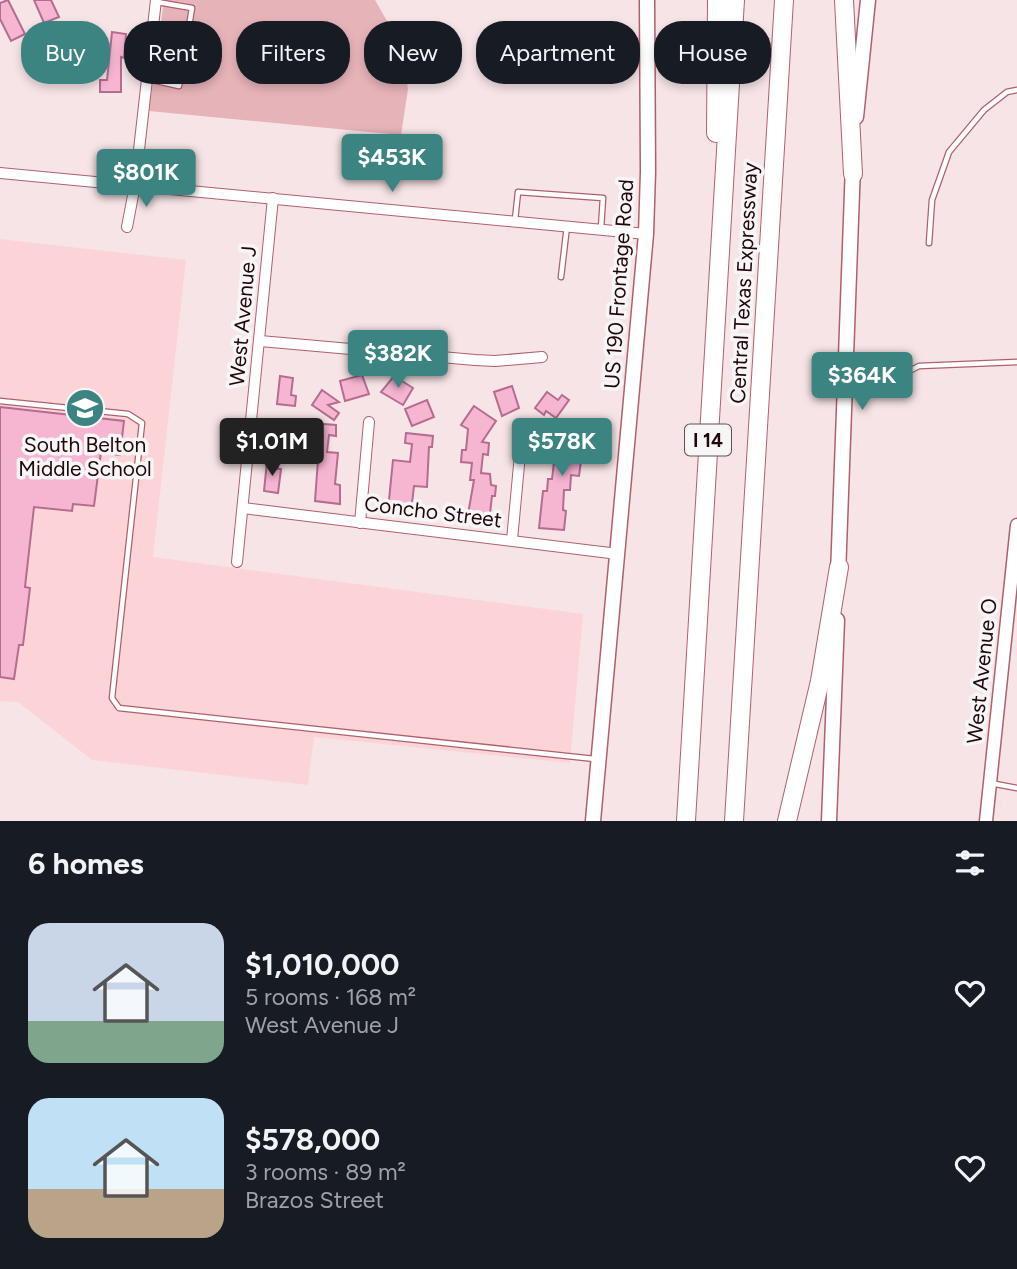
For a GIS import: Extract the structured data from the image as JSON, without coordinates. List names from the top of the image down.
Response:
{
  "streets": {
    "highway": ["Central Texas Expressway", "I 14"],
    "main road": ["US 190 Frontage Road"],
    "street": ["West Avenue J", "Concho Street", "West Avenue O"]
  },
  "crossings": [
    ["US 190 Frontage Road", "Concho Street"],
    ["West Avenue J", "Concho Street"]
  ],
  "places": {
    "school or university": ["South Belton Middle School"]
  },
  "page": {
    "chip": [
      "Buy",
      "Rent",
      "Filters",
      "New",
      "Apartment",
      "House"
    ],
    "price": [
      "$453K",
      "$801K",
      "$382K",
      "$364K",
      "$1.01M",
      "$578K"
    ],
    "heading": "6 homes",
    "list": [
      {
        "name": "$1,010,000",
        "note": "5 rooms · 168 m² · West Avenue J"
      },
      {
        "name": "$578,000",
        "note": "3 rooms · 89 m² · Brazos Street"
      }
    ]
  }
}
